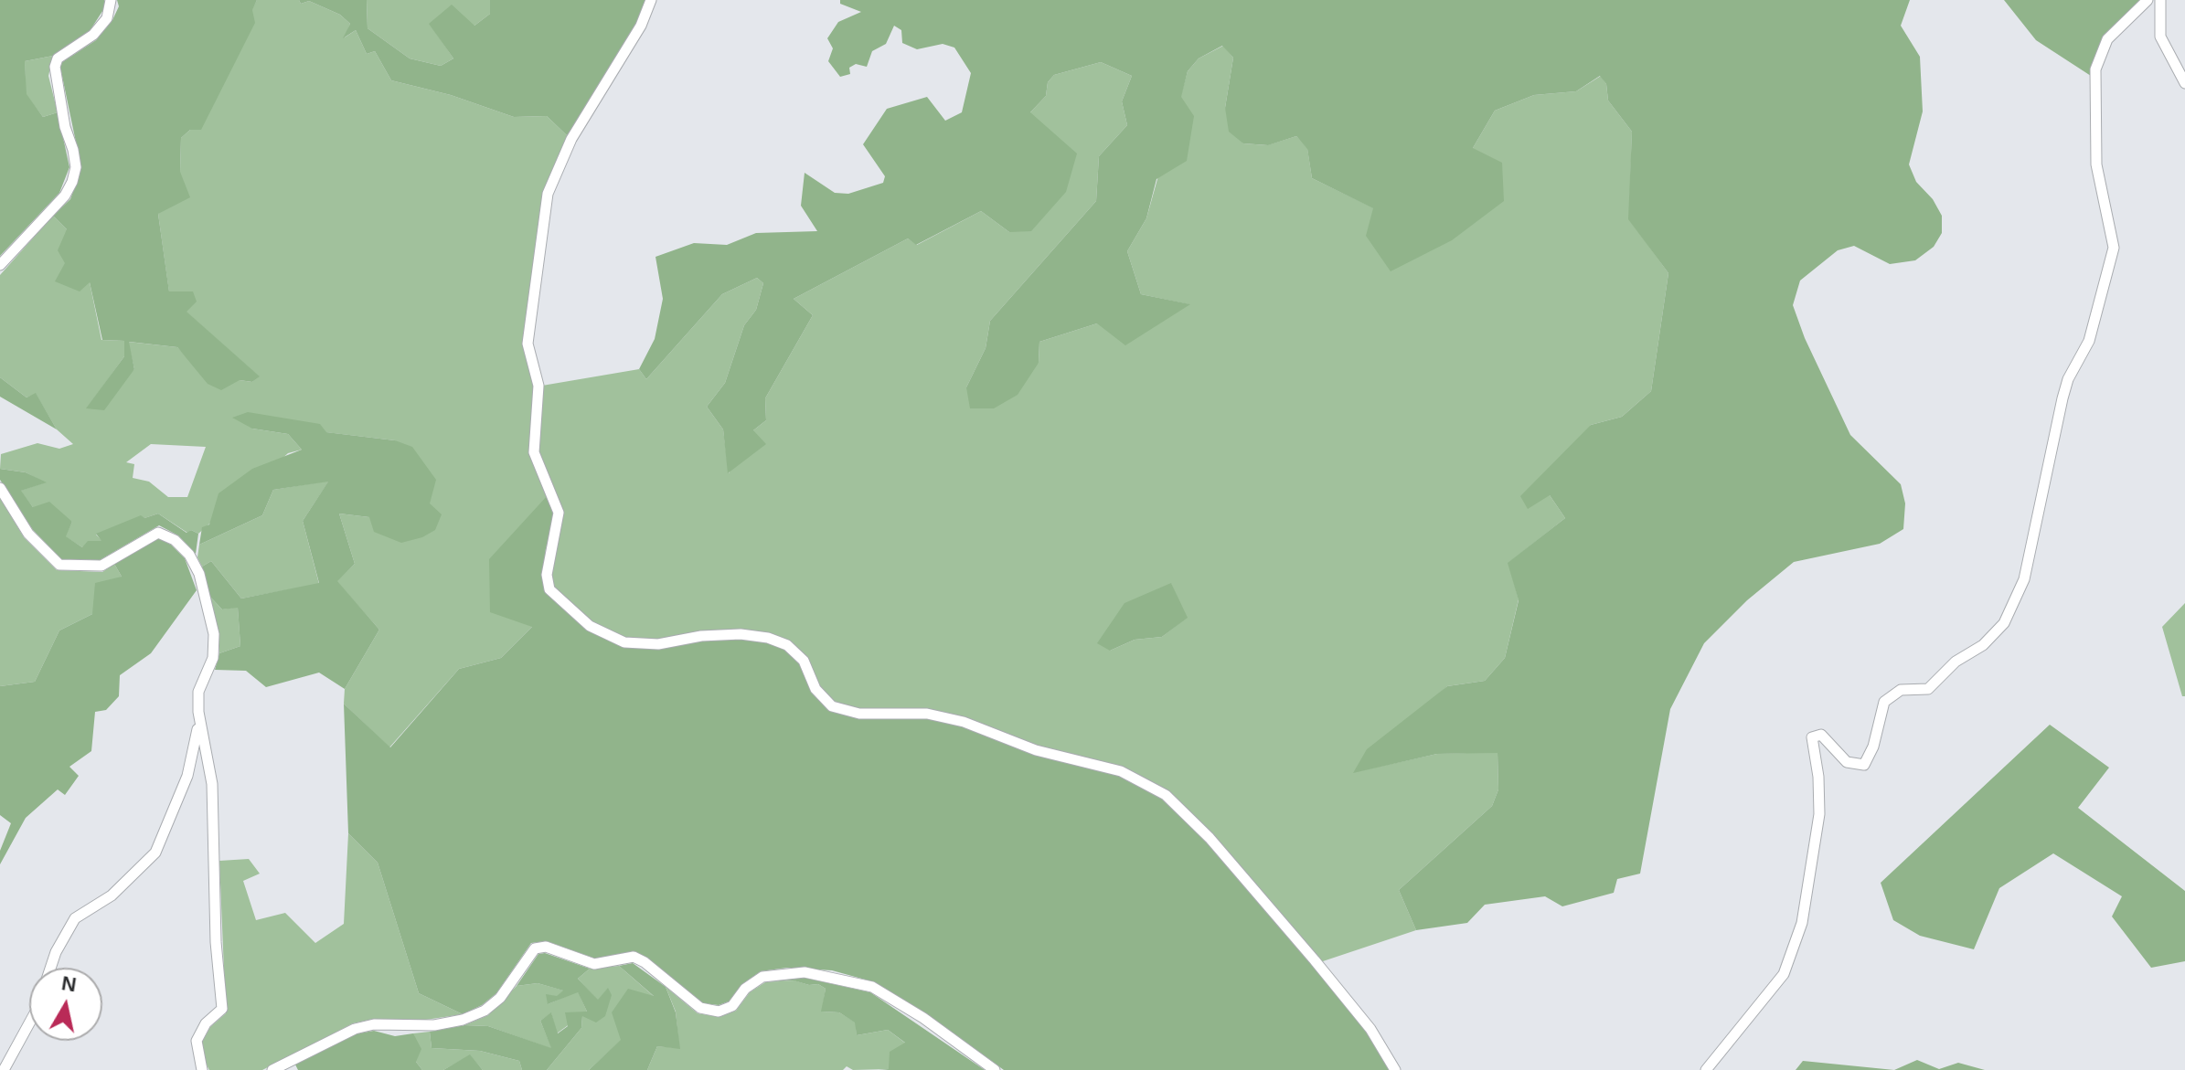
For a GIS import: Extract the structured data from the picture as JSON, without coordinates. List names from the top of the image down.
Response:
{
  "north": "top"
}
